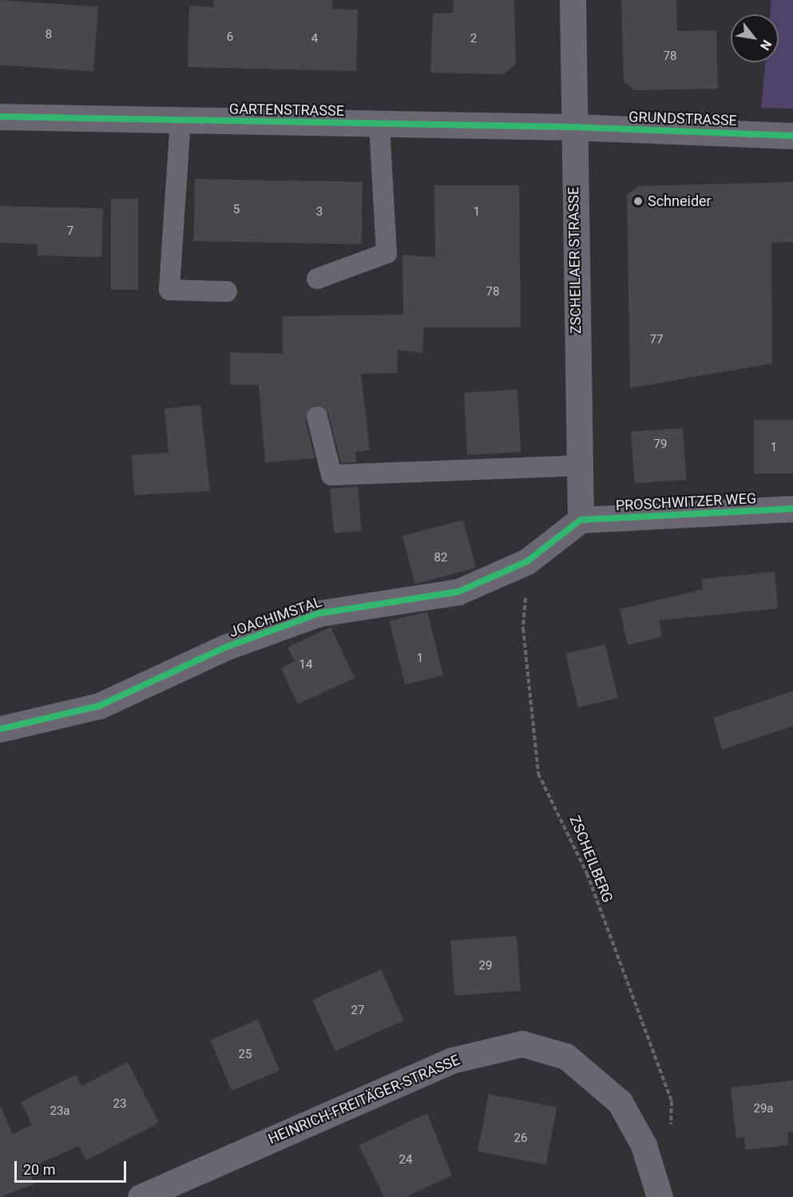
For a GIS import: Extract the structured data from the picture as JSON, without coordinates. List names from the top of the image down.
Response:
{
  "streets": {
    "street": [
      "GARTENSTRASSE",
      "GRUNDSTRASSE",
      "ZSCHEILAER STRASSE",
      "PROSCHWITZER WEG",
      "JOACHIMSTAL",
      "HEINRICH-FREITÄGER-STRASSE"
    ],
    "path": ["ZSCHEILBERG"]
  },
  "crossings": [
    ["GARTENSTRASSE", "GRUNDSTRASSE"],
    ["GARTENSTRASSE", "ZSCHEILAER STRASSE"],
    ["GRUNDSTRASSE", "ZSCHEILAER STRASSE"],
    ["ZSCHEILAER STRASSE", "PROSCHWITZER WEG"],
    ["ZSCHEILAER STRASSE", "JOACHIMSTAL"],
    ["PROSCHWITZER WEG", "JOACHIMSTAL"],
    ["JOACHIMSTAL", "ZSCHEILBERG"],
    ["ZSCHEILBERG", "HEINRICH-FREITÄGER-STRASSE"]
  ],
  "places": ["Schneider"],
  "house_numbers": [
    "8",
    "6",
    "4",
    "2",
    "78",
    "5",
    "3",
    "1",
    "7",
    "78",
    "77",
    "79",
    "1",
    "82",
    "1",
    "14",
    "29",
    "27",
    "25",
    "23",
    "29a",
    "23a",
    "26",
    "24"
  ],
  "scale_bar": "20 m",
  "north": "bottom right"
}
